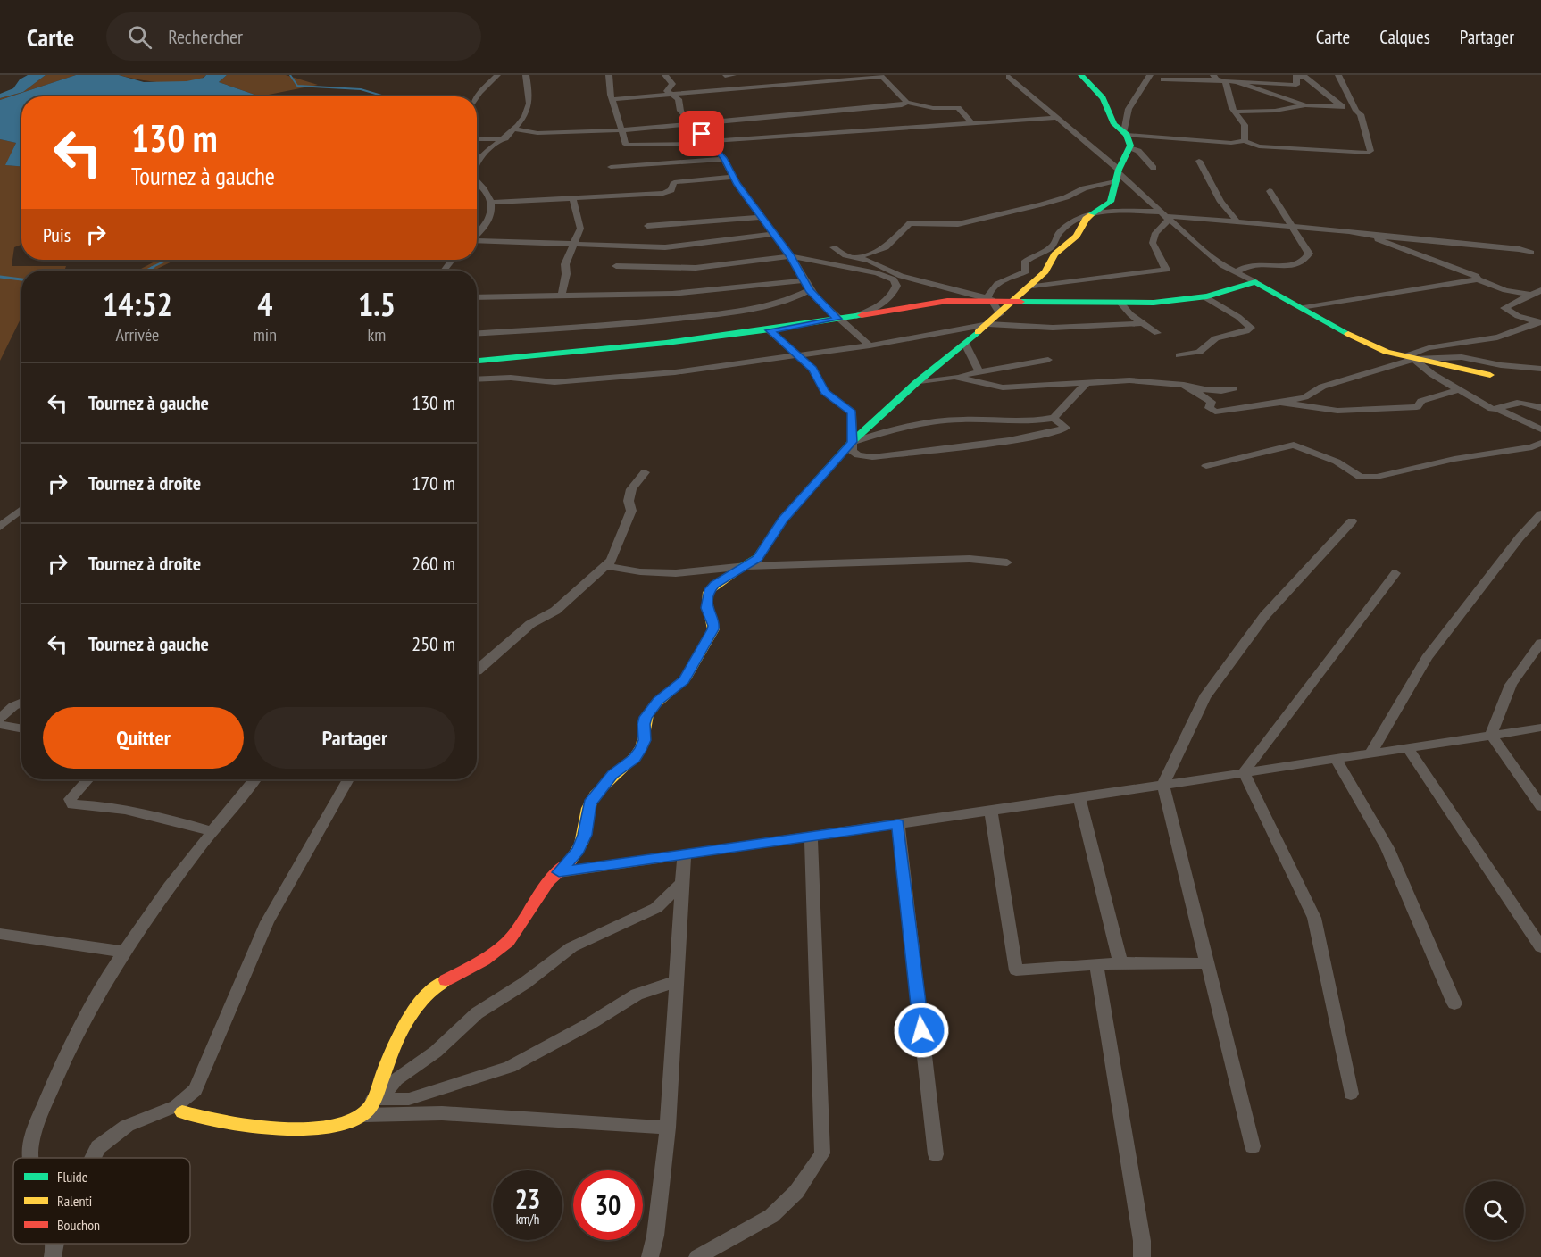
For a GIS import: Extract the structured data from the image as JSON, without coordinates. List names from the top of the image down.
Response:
{
  "legend": ["Fluide", "Ralenti", "Bouchon"],
  "page": {
    "header": "Carte",
    "search": "Rechercher",
    "nav": ["Carte", "Calques", "Partager"],
    "turn": ["130 m", "Tournez à gauche"],
    "then": "Puis",
    "eta": [
      "14:52",
      "Arrivée",
      "4",
      "min",
      "1.5",
      "km"
    ],
    "list": [
      {
        "name": "Tournez à gauche",
        "value": "130 m"
      },
      {
        "name": "Tournez à droite",
        "value": "170 m"
      },
      {
        "name": "Tournez à droite",
        "value": "260 m"
      },
      {
        "name": "Tournez à gauche",
        "value": "250 m"
      }
    ],
    "buttons": ["Quitter", "Partager"],
    "speed": "23 km/h",
    "limit": "30"
  }
}
